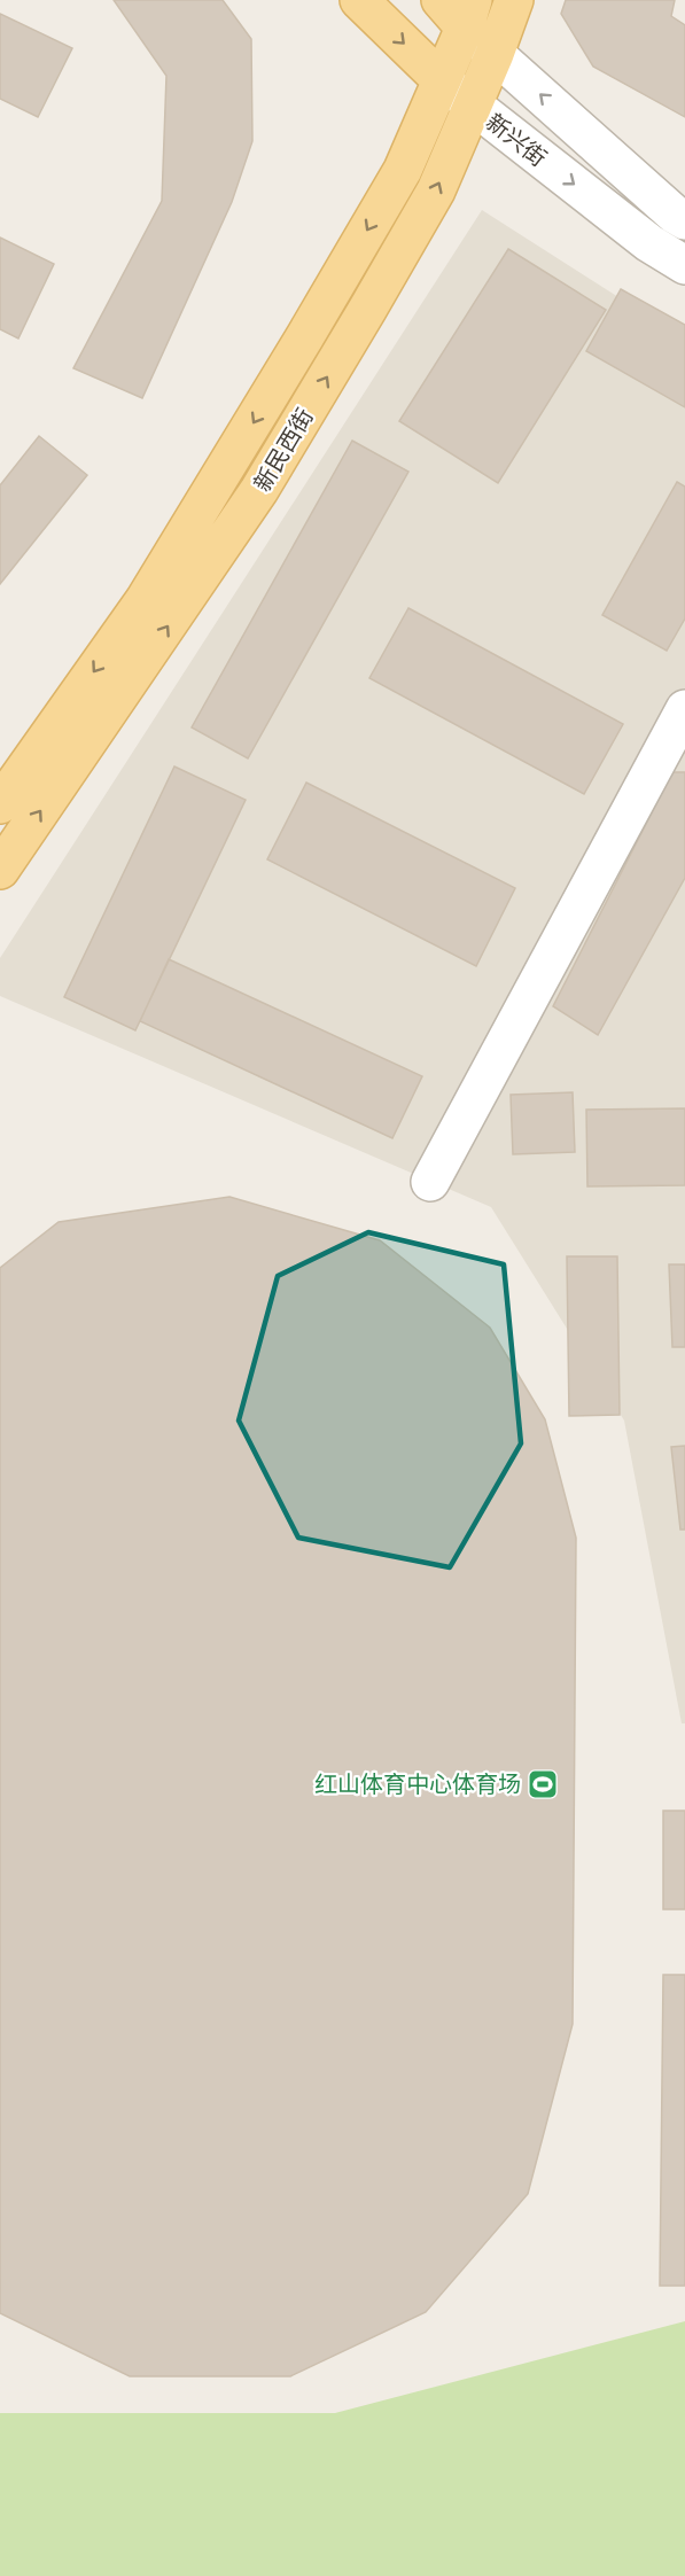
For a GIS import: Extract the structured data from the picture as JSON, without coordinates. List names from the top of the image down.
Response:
{
  "streets": {
    "main road": ["新兴街", "新民西街"]
  },
  "crossings": [
    ["新兴街", "新民西街"]
  ],
  "one_way": ["新兴街"],
  "places": {
    "sports": ["红山体育中心体育场"]
  }
}
